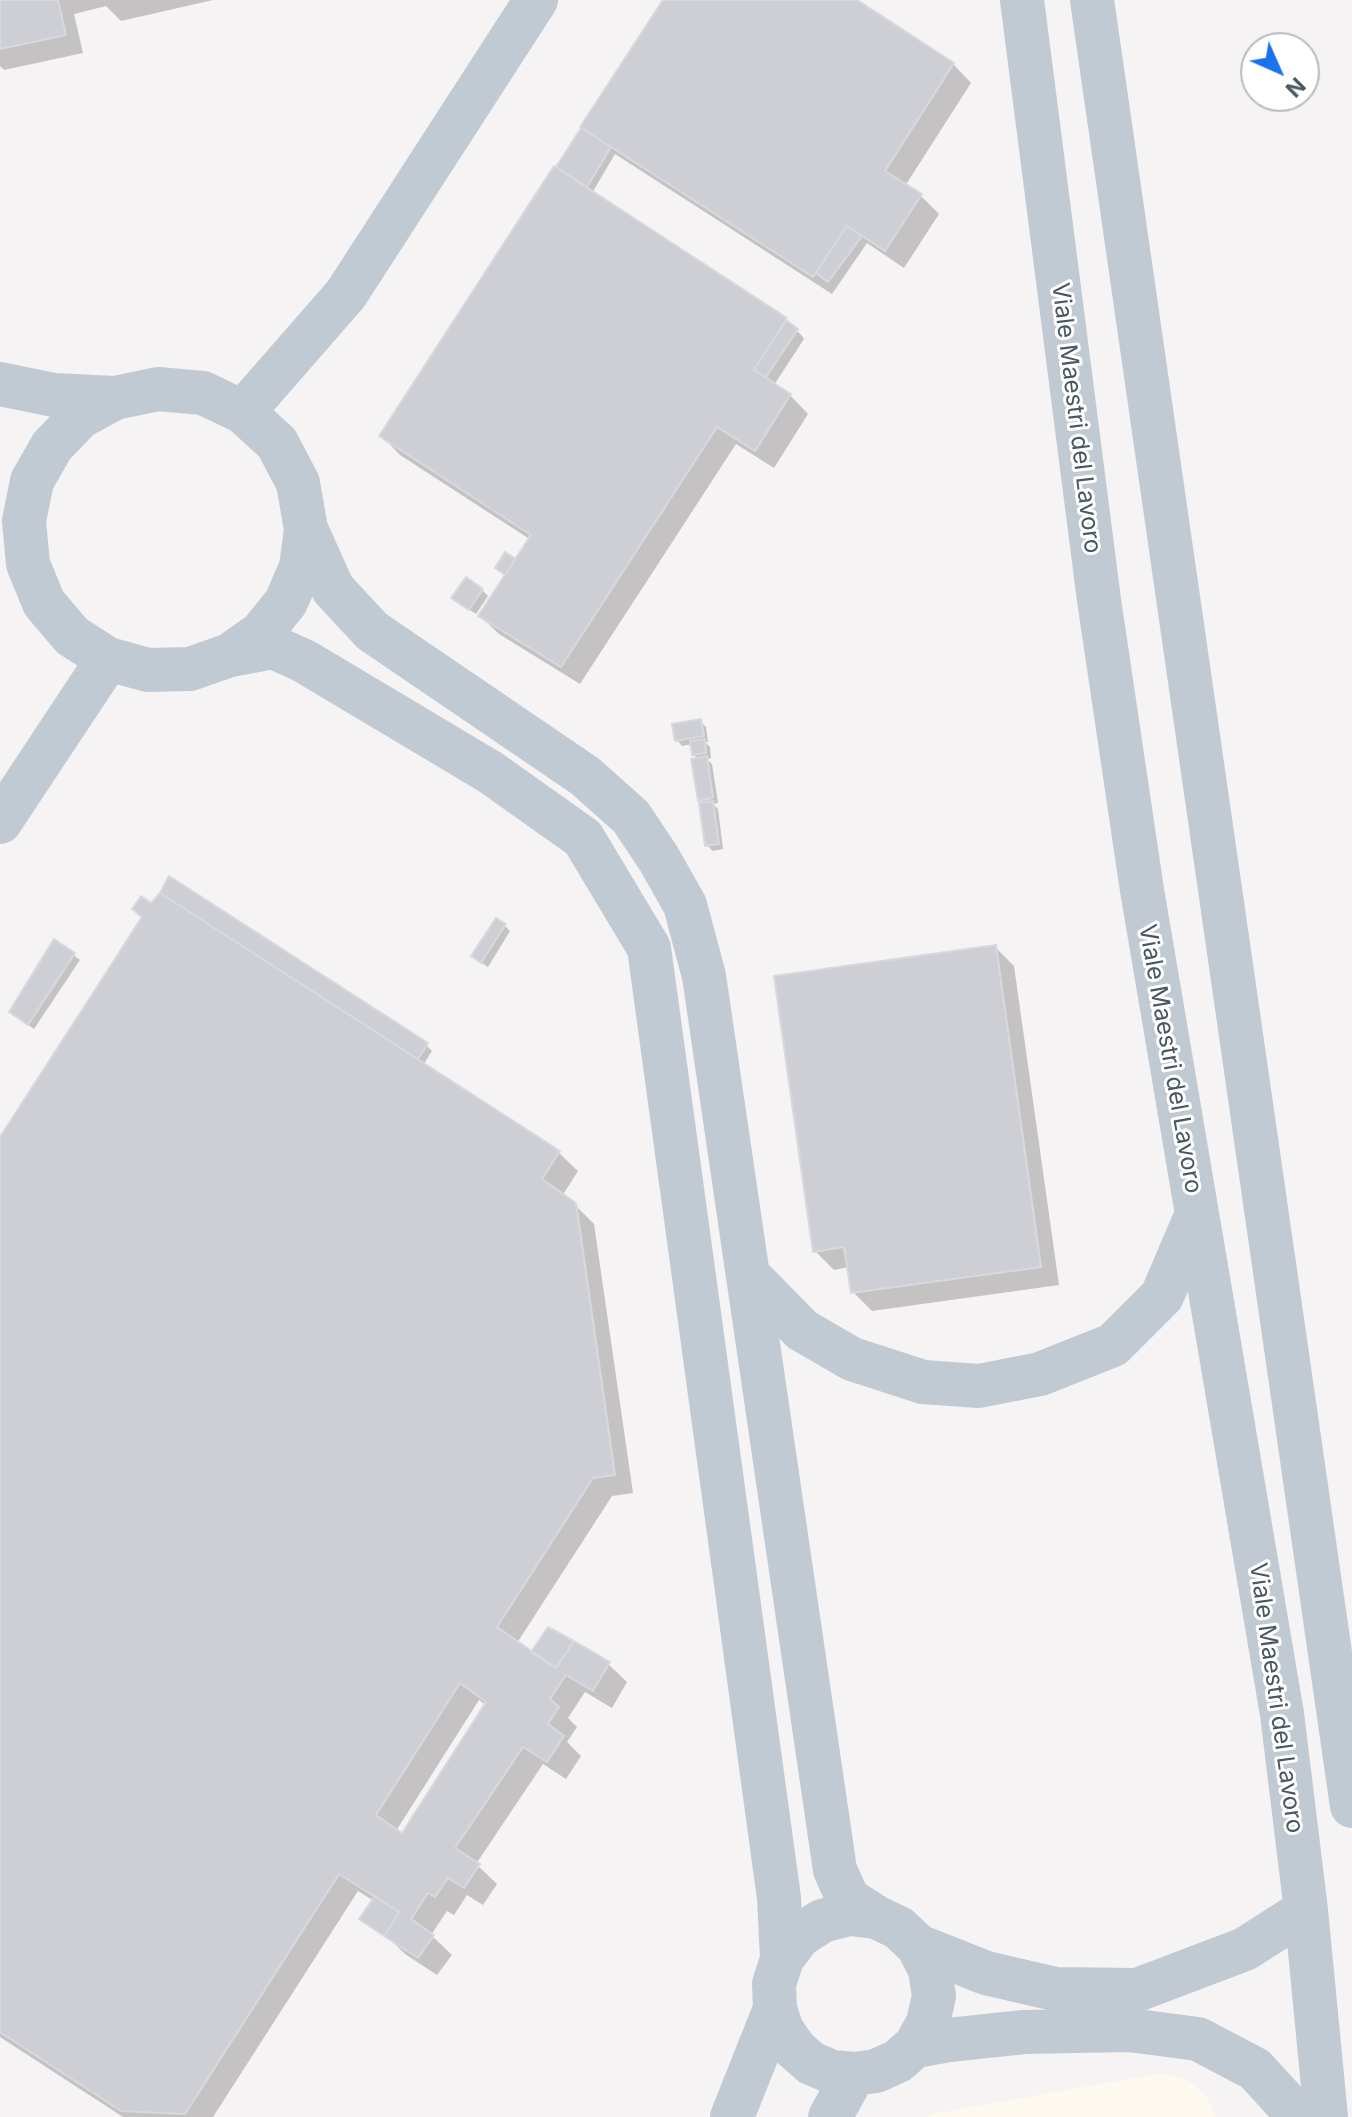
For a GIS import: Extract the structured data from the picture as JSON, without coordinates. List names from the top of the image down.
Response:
{
  "streets": {
    "street": ["Viale Maestri del Lavoro"]
  },
  "north": "bottom right"
}
